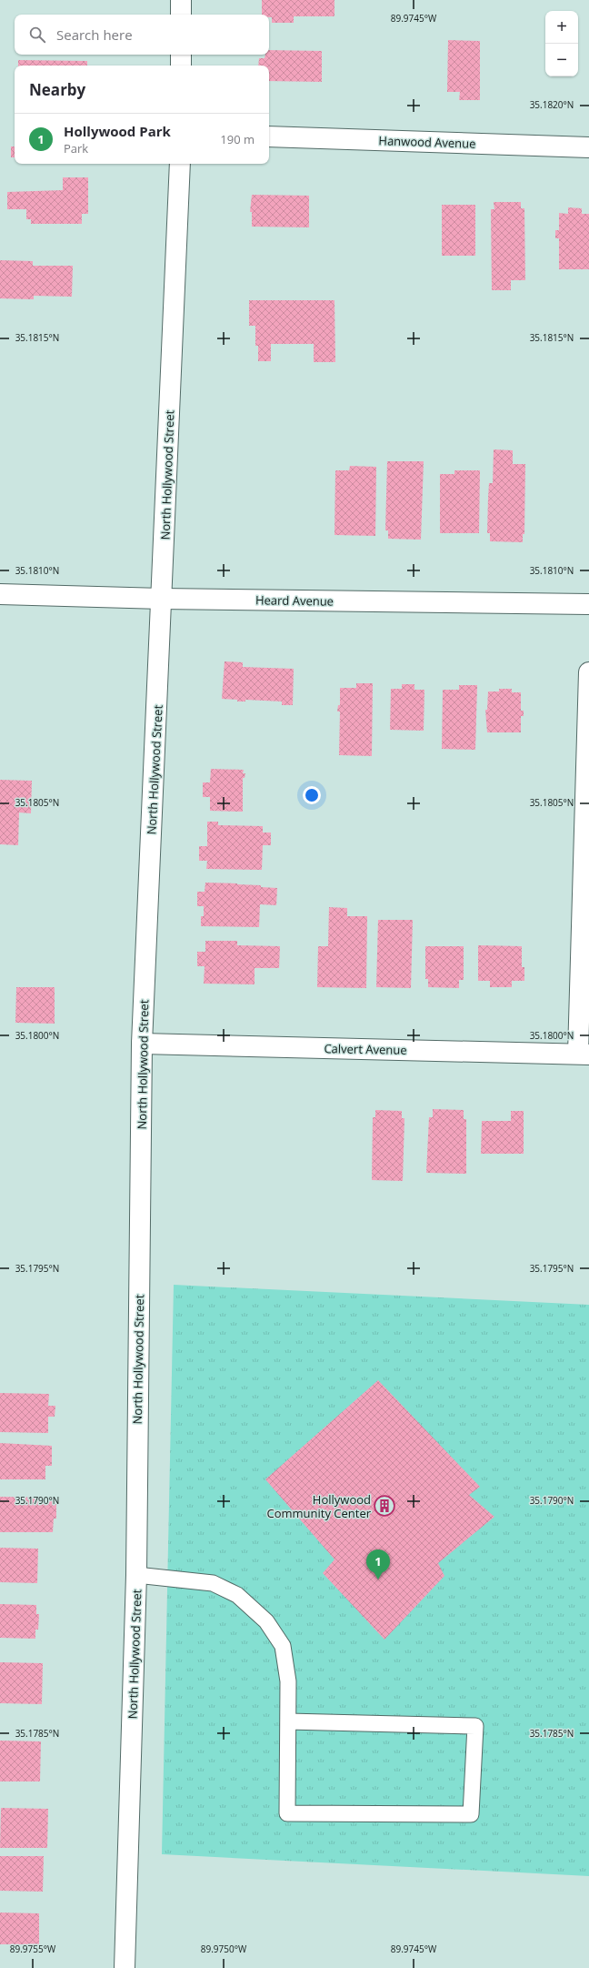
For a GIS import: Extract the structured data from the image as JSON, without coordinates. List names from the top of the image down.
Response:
{
  "streets": {
    "main road": [
      "Hanwood Avenue",
      "North Hollywood Street",
      "Heard Avenue",
      "Calvert Avenue"
    ]
  },
  "crossings": [
    ["North Hollywood Street", "Heard Avenue"],
    ["North Hollywood Street", "Calvert Avenue"]
  ],
  "places": {
    "building": ["Hollywood Community Center"]
  },
  "page": {
    "map_buttons": ["+", "−"],
    "search": "Search here",
    "heading": "Nearby",
    "list": [
      {
        "mark": "1",
        "name": "Hollywood Park",
        "note": "Park",
        "value": "190 m"
      }
    ],
    "pins": "1"
  },
  "coordinates": [
    "89.9745°W",
    "35.1820°N",
    "35.1815°N",
    "35.1810°N",
    "35.1805°N",
    "35.1800°N",
    "35.1795°N",
    "35.1790°N",
    "35.1785°N",
    "89.9755°W",
    "89.9750°W"
  ]
}
